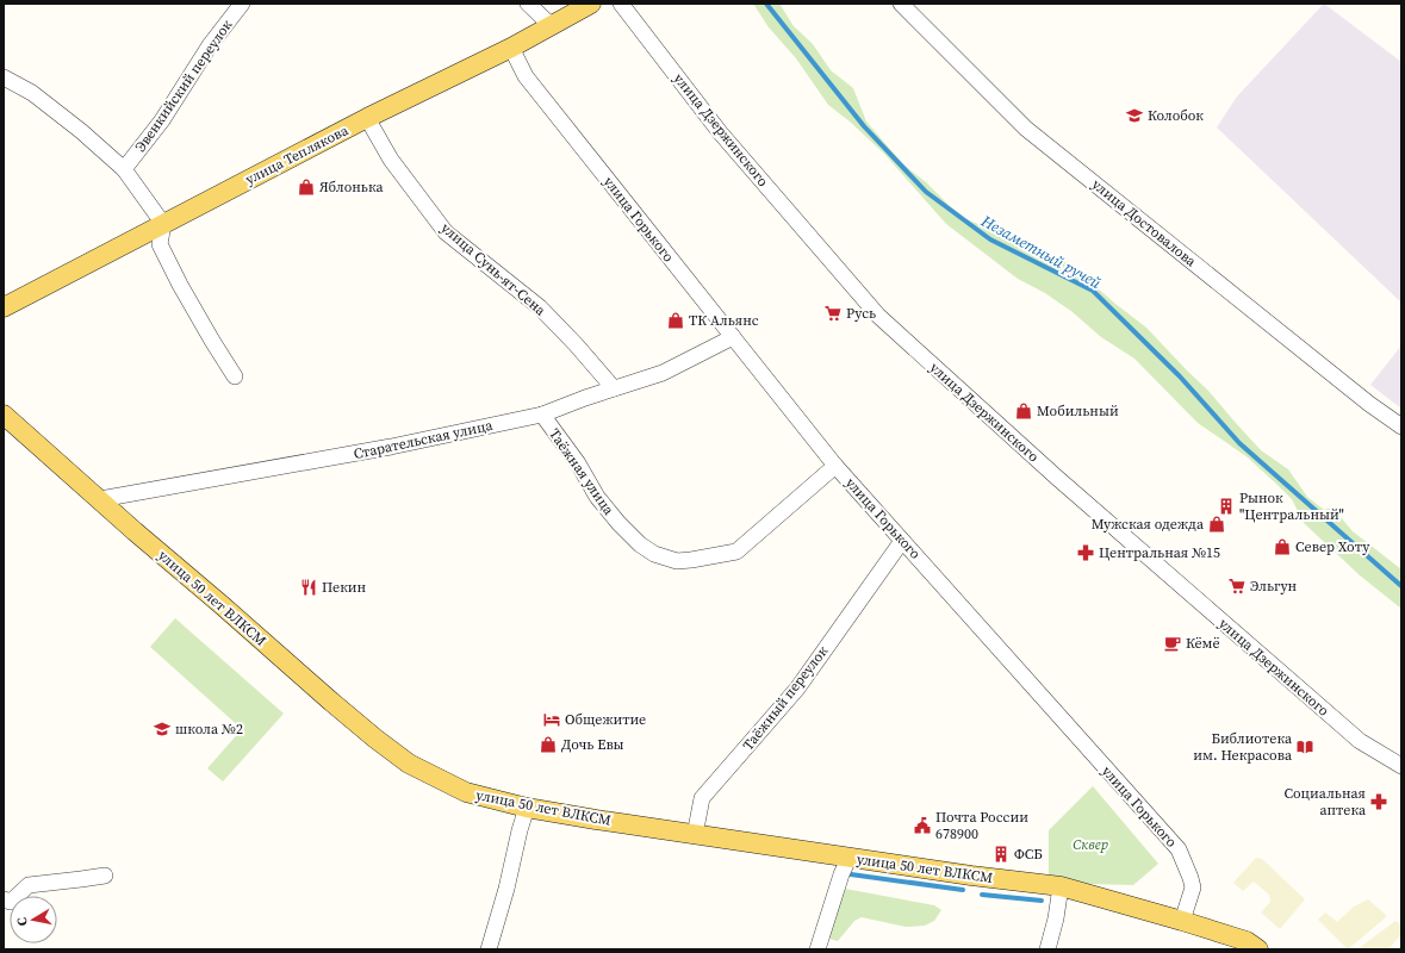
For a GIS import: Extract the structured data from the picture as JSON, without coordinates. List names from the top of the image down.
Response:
{
  "streets": {
    "main road": ["улица Теплякова", "улица 50 лет ВЛКСМ"],
    "street": [
      "Эвенкийский переулок",
      "улица Дзержинского",
      "улица Горького",
      "улица Достовалова",
      "улица Сунь-ят-Сена",
      "Старательская улица",
      "Таёжная улица",
      "Таёжный переулок"
    ]
  },
  "crossings": [
    ["улица Теплякова", "улица Горького"],
    ["улица Теплякова", "улица Сунь-ят-Сена"],
    ["улица Горького", "Старательская улица"],
    ["улица Горького", "Таёжная улица"],
    ["улица Горького", "улица 50 лет ВЛКСМ"],
    ["улица Горького", "Таёжный переулок"],
    ["улица Сунь-ят-Сена", "Старательская улица"],
    ["Старательская улица", "Таёжная улица"],
    ["Старательская улица", "улица 50 лет ВЛКСМ"],
    ["улица 50 лет ВЛКСМ", "Таёжный переулок"]
  ],
  "water": ["Незаметный ручей"],
  "parks": ["Сквер"],
  "places": {
    "school or university": ["Колобок", "школа №2"],
    "shop": [
      "Яблонька",
      "ТК Альянс",
      "Мобильный",
      "Мужская одежда",
      "Север Хоту",
      "Дочь Евы"
    ],
    "supermarket": ["Русь", "Эльгун"],
    "building": ["Рынок \"Центральный\"", "ФСБ"],
    "pharmacy": ["Центральная №15", "Социальная аптека"],
    "restaurant": ["Пекин"],
    "cafe": ["Кёмё"],
    "hotel": ["Общежитие"],
    "library": ["Библиотека им. Некрасова"],
    "public building": ["Почта России 678900"]
  },
  "north": "left"
}
